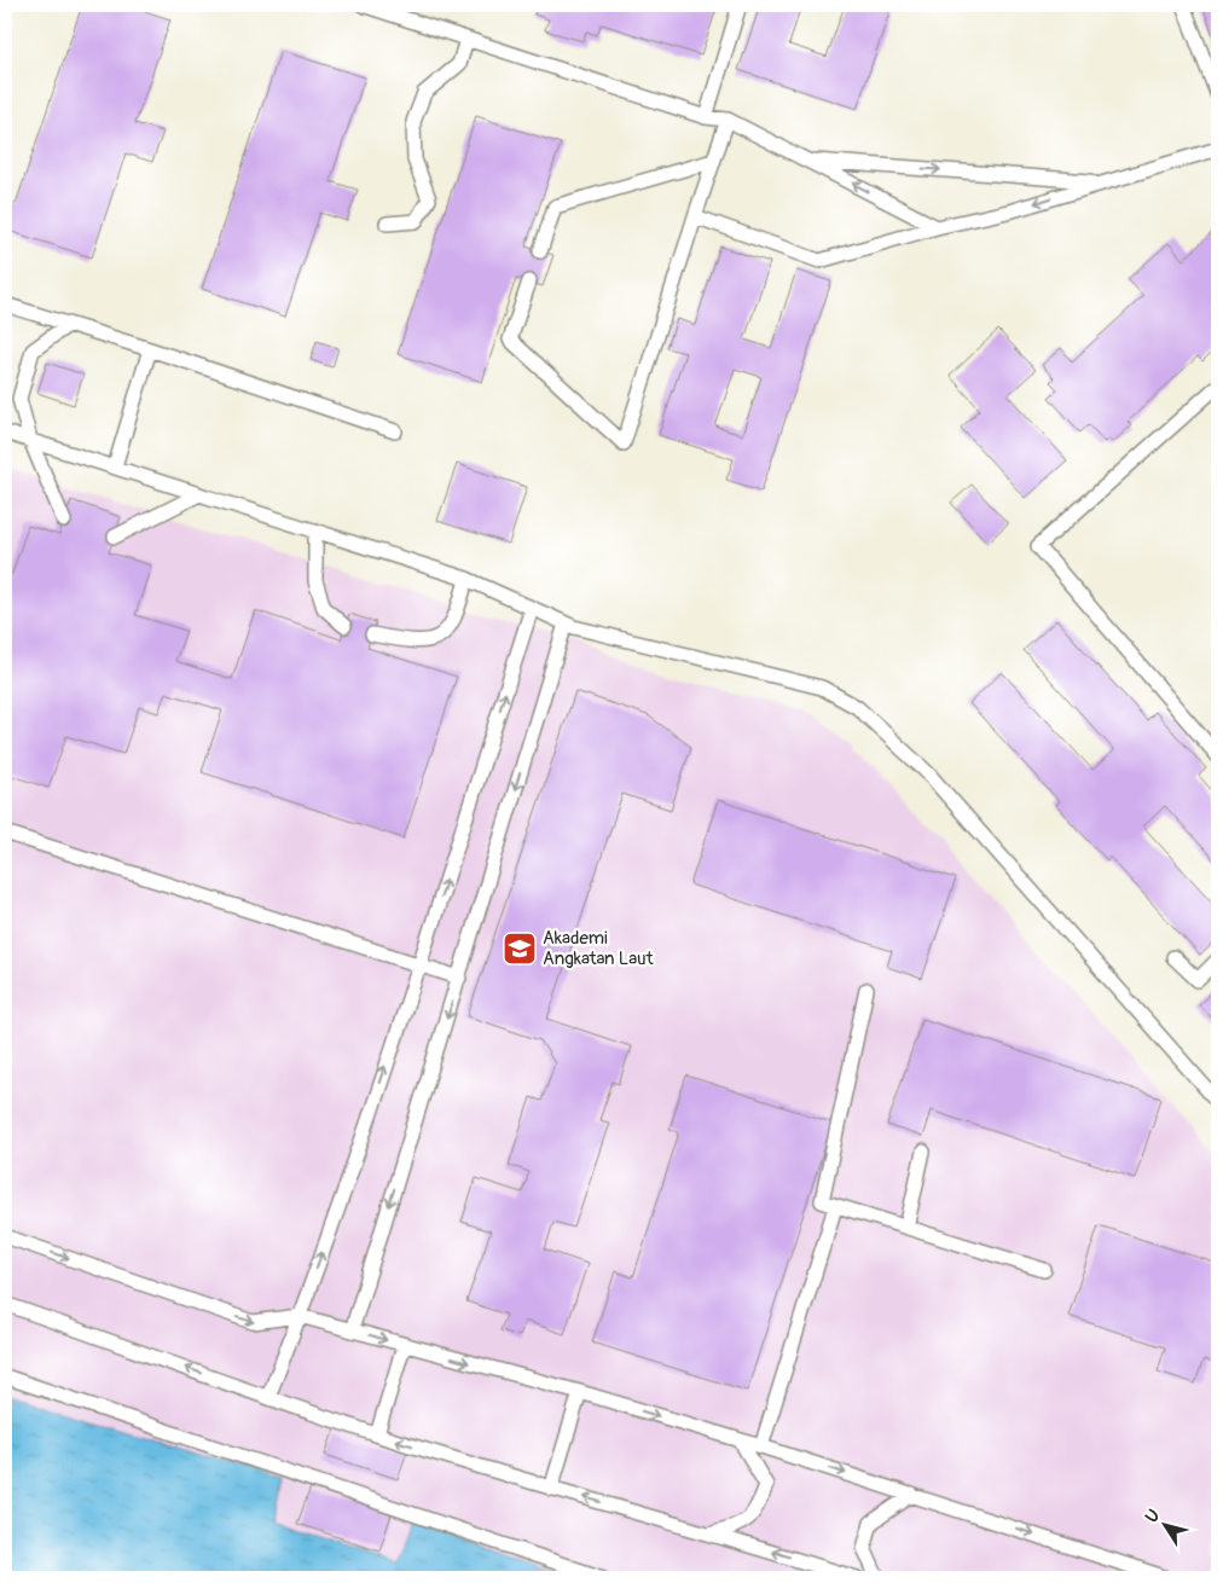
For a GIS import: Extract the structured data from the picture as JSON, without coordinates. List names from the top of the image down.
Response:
{
  "places": {
    "school or university": ["Akademi Angkatan Laut"]
  },
  "north": "top left"
}
